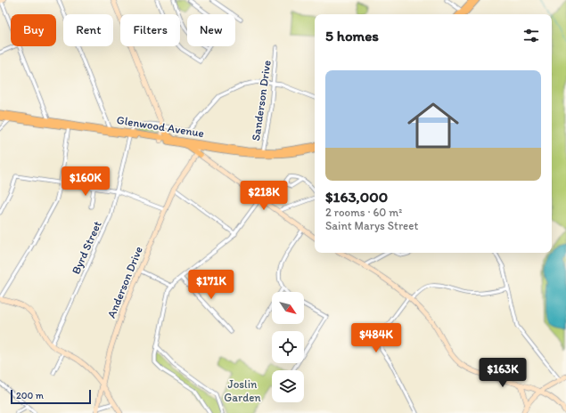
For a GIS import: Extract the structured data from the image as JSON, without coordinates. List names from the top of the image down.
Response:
{
  "streets": {
    "main road": ["Glenwood Avenue", "Anderson Drive"],
    "street": ["Sanderson Drive", "Byrd Street"]
  },
  "crossings": [
    ["Sanderson Drive", "Glenwood Avenue"],
    ["Glenwood Avenue", "Byrd Street"],
    ["Glenwood Avenue", "Anderson Drive"]
  ],
  "parks": ["Joslin Garden"],
  "scale_bar": "200 m",
  "north": "bottom right",
  "page": {
    "chip": [
      "Buy",
      "Rent",
      "Filters",
      "New"
    ],
    "heading": "5 homes",
    "list": [
      {
        "name": "$163,000",
        "note": "2 rooms · 60 m² · Saint Marys Street"
      }
    ],
    "price": [
      "$160K",
      "$218K",
      "$171K",
      "$484K",
      "$163K"
    ],
    "scale": "200 m"
  }
}
